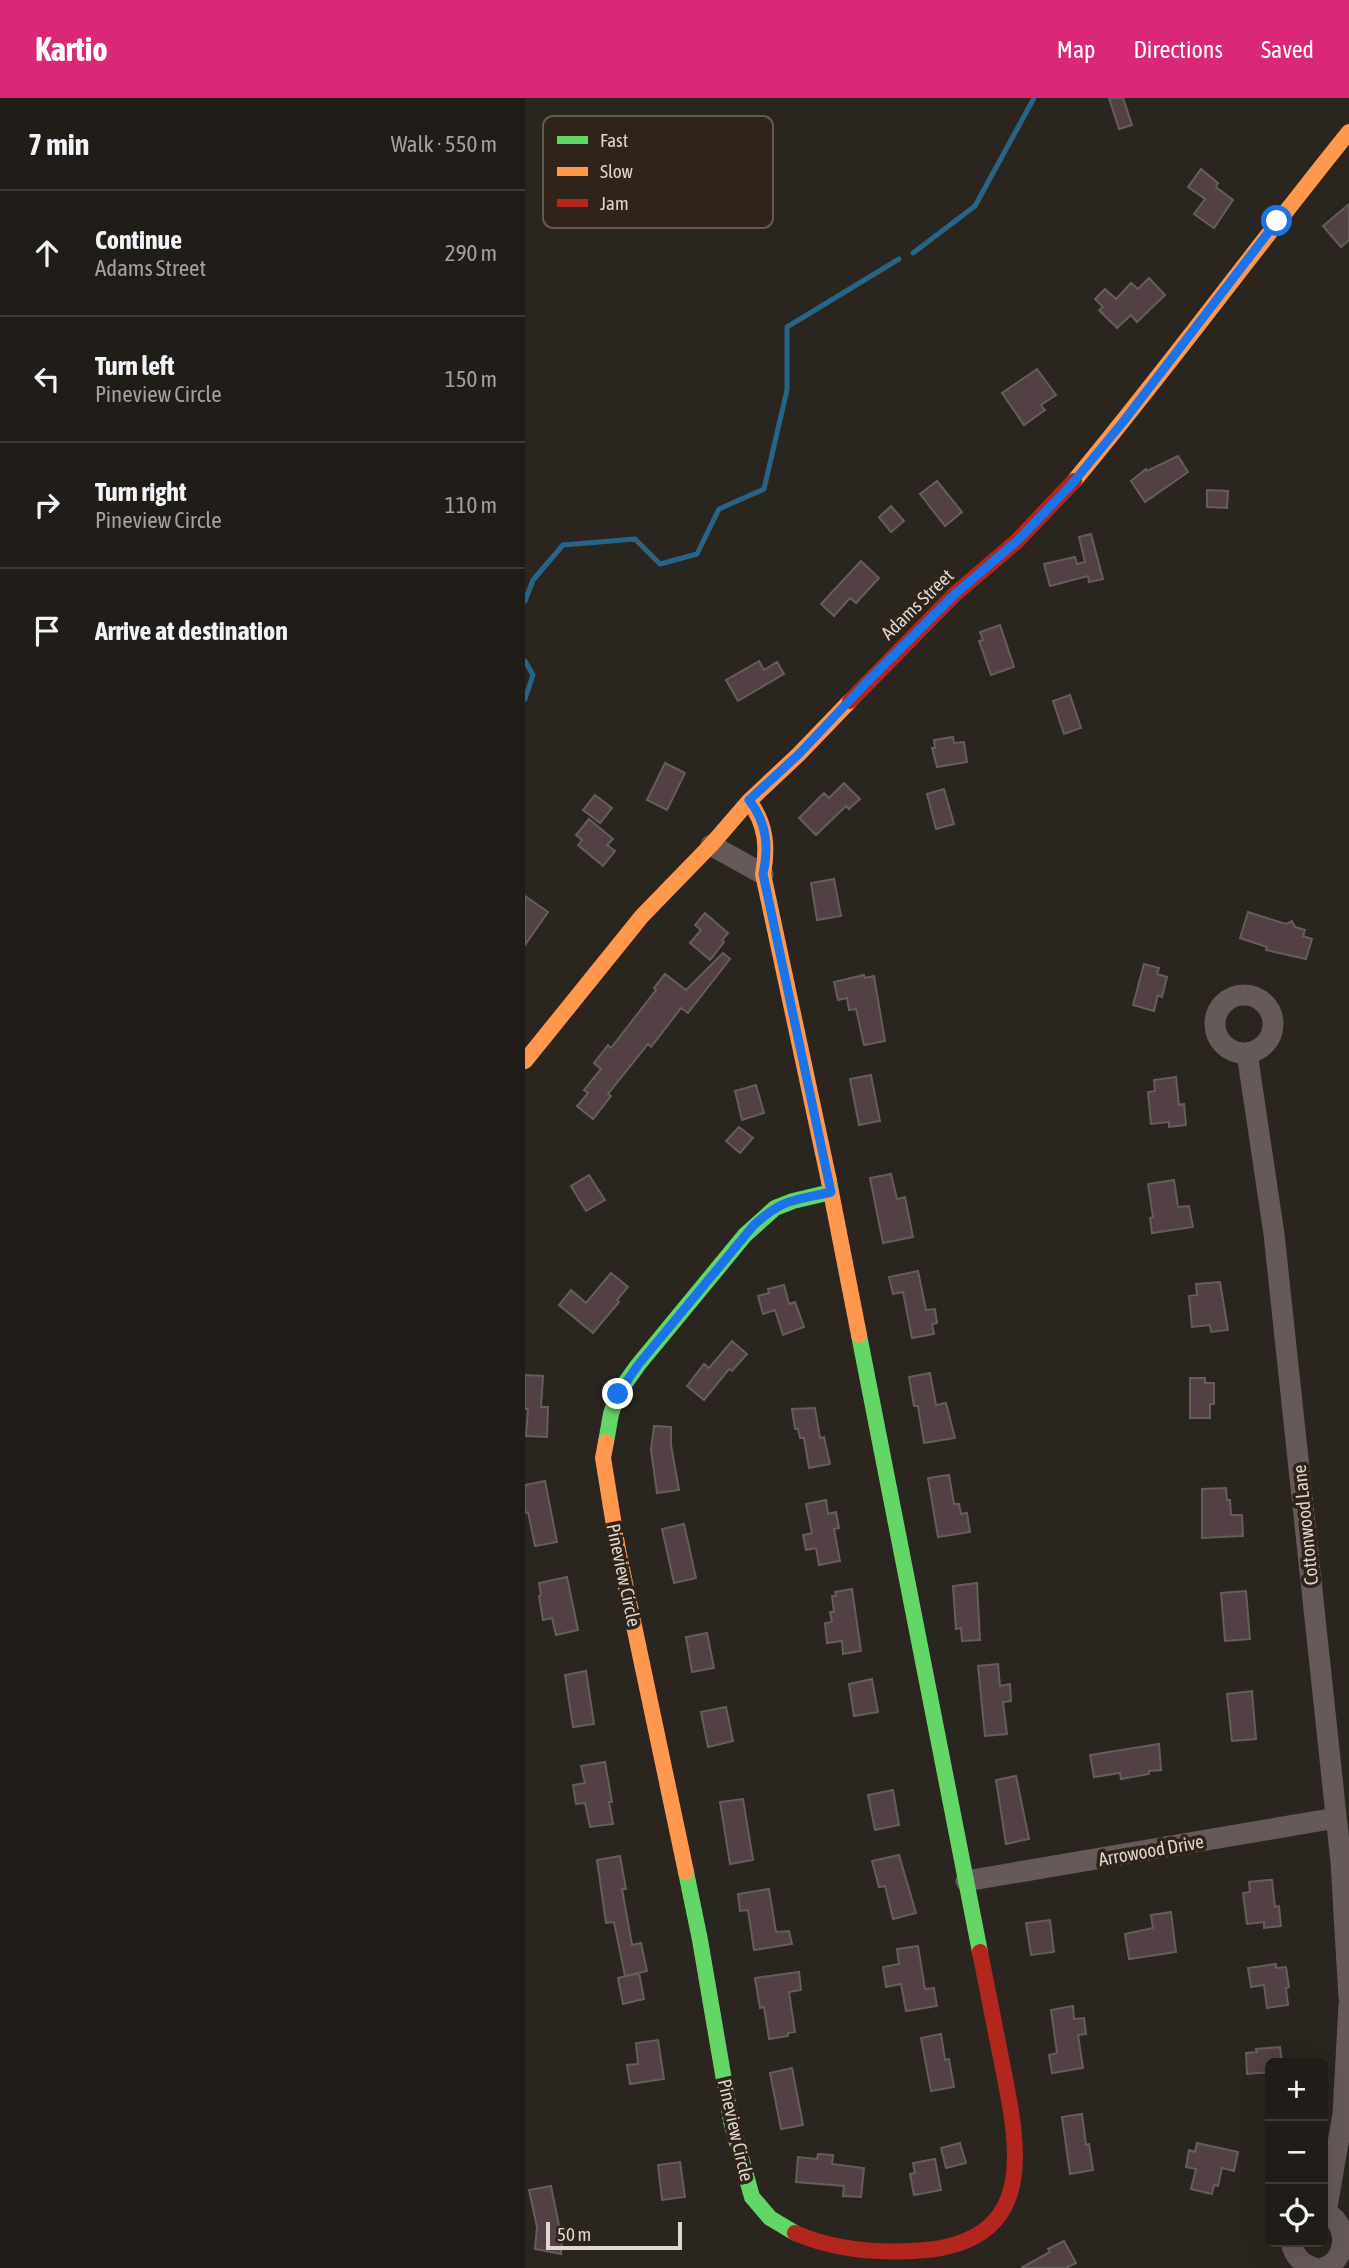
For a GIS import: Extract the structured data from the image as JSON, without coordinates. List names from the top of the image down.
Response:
{
  "streets": {
    "street": [
      "Adams Street",
      "Cottonwood Lane",
      "Pineview Circle",
      "Arrowood Drive"
    ]
  },
  "crossings": [
    ["Adams Street", "Pineview Circle"],
    ["Cottonwood Lane", "Arrowood Drive"],
    ["Pineview Circle", "Arrowood Drive"]
  ],
  "legend": ["Fast", "Slow", "Jam"],
  "scale_bar": "50 m",
  "page": {
    "header": "Kartio",
    "nav": ["Map", "Directions", "Saved"],
    "heading": ["7 min", "Walk · 550 m"],
    "list": [
      ["Continue", "Adams Street", "290 m"],
      ["Turn left", "Pineview Circle", "150 m"],
      ["Turn right", "Pineview Circle", "110 m"],
      "Arrive at destination"
    ],
    "map_buttons": ["+", "−"],
    "scale": "50 m"
  }
}
